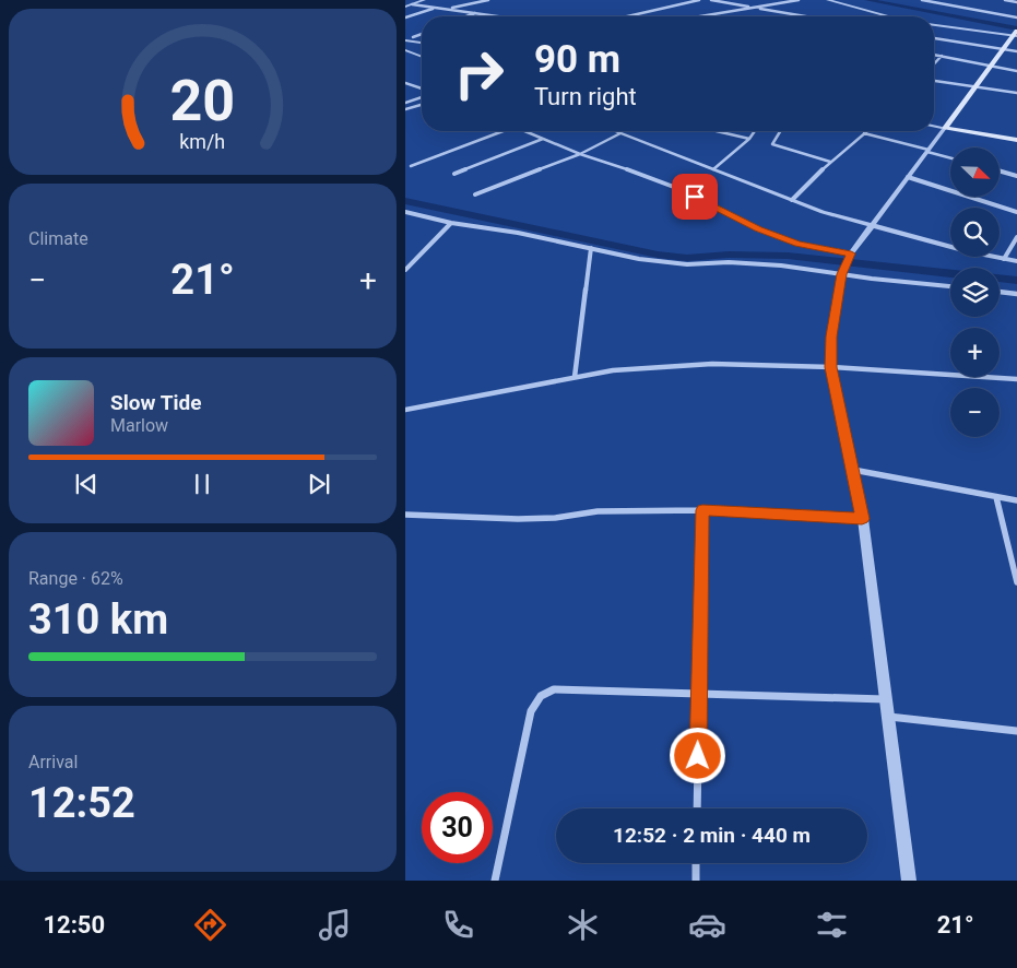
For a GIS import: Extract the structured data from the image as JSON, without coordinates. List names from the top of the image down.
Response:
{
  "north": "bottom right",
  "page": {
    "turn": ["90 m", "Turn right"],
    "map_buttons": ["+", "−"],
    "tile": [
      "Climate",
      ["Range · 62%", "310 km"],
      ["Arrival", "12:52"]
    ],
    "heat": ["−", "21°", "+"],
    "song": ["Slow Tide", "Marlow"],
    "limit": "30",
    "trip": "12:52 · 2 min · 440 m",
    "tabs": ["12:50", "21°"],
    "gauge": ["20", "km/h"]
  }
}
